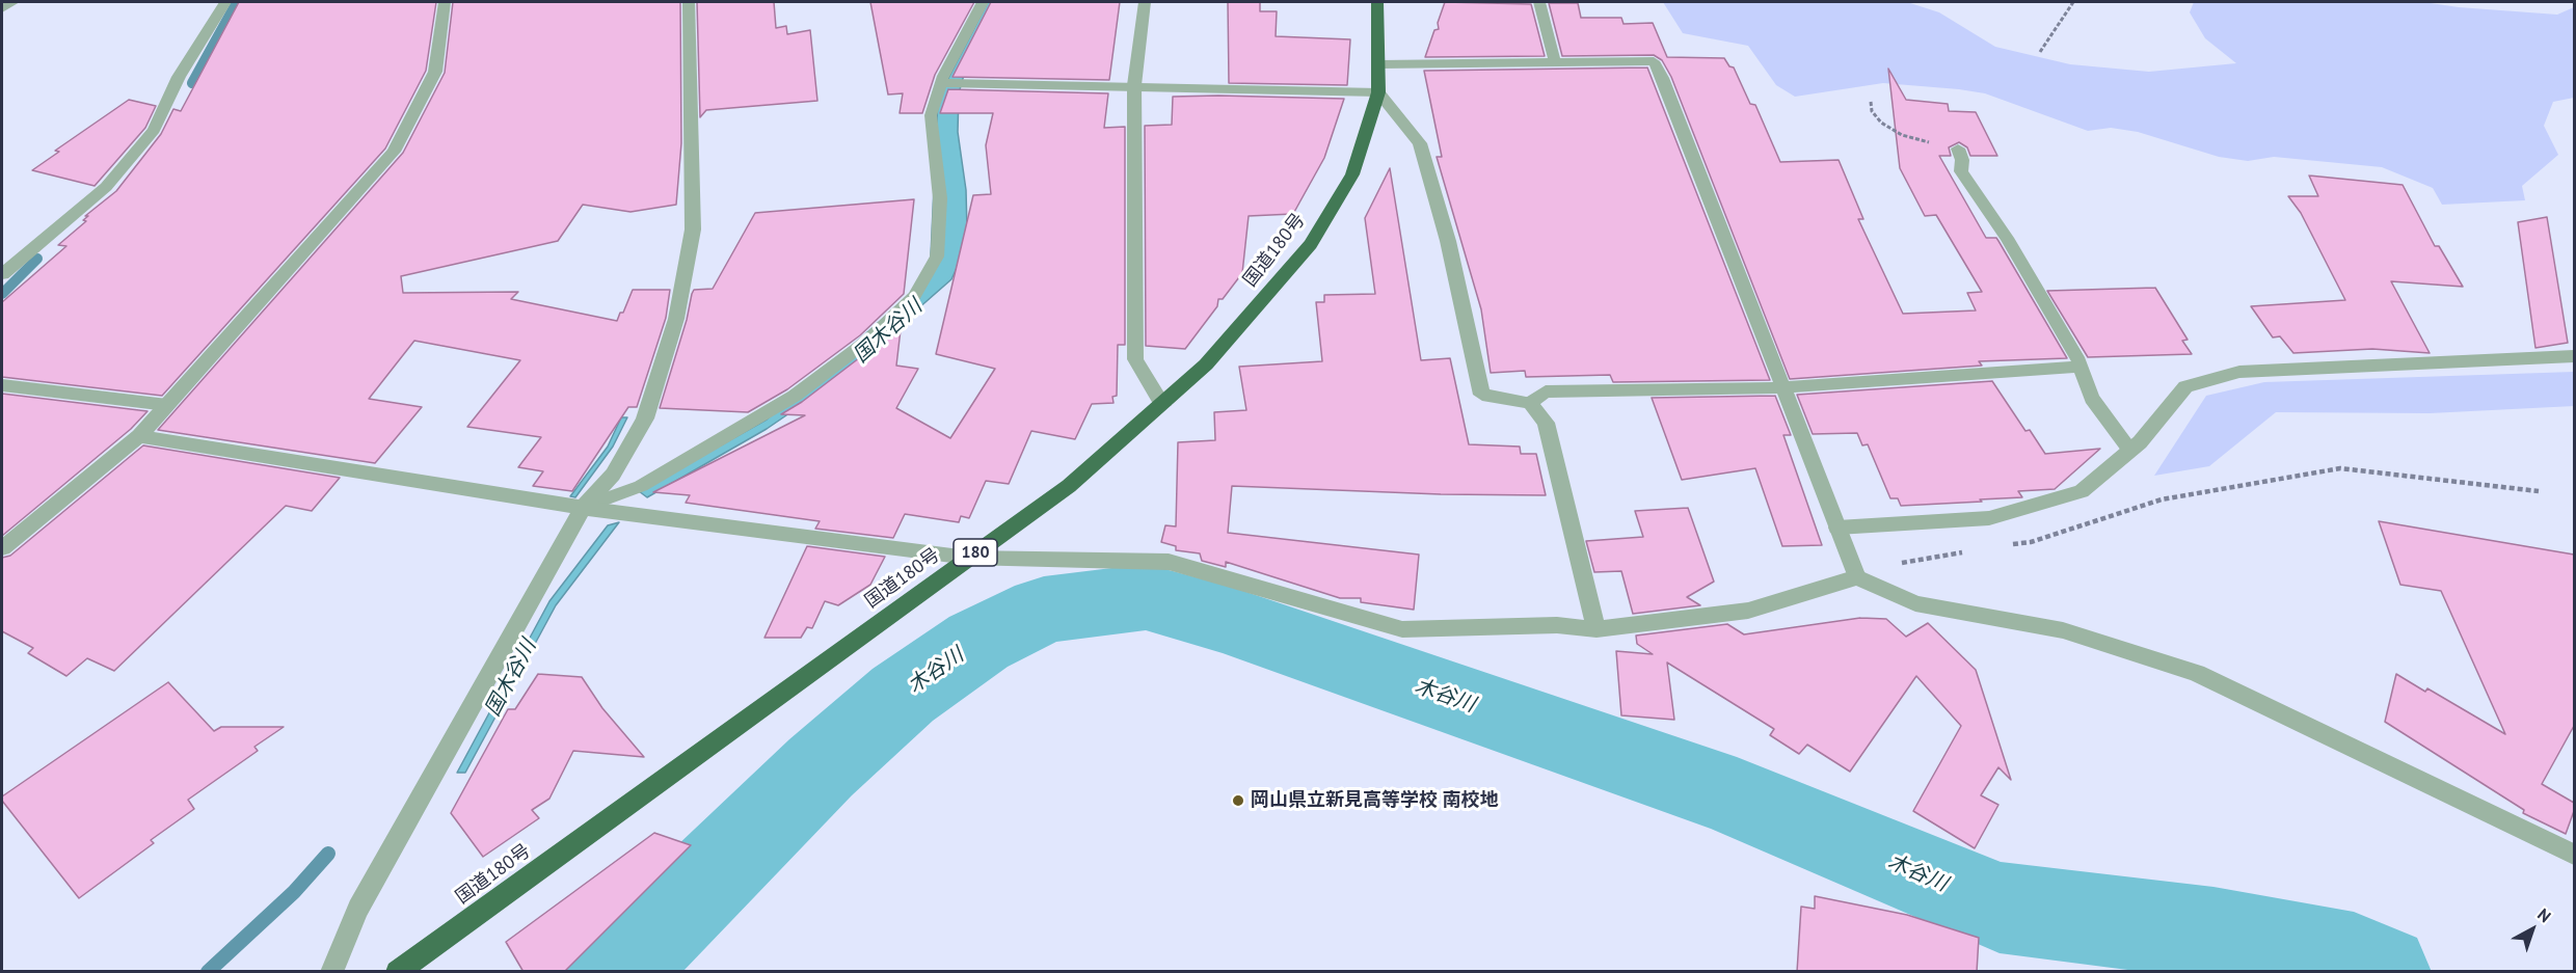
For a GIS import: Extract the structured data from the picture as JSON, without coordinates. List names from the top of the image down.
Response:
{
  "streets": {
    "highway": ["国道180号", "180"]
  },
  "water": ["国木谷川", "木谷川"],
  "places": ["岡山県立新見高等学校 南校地"],
  "north": "top right"
}
